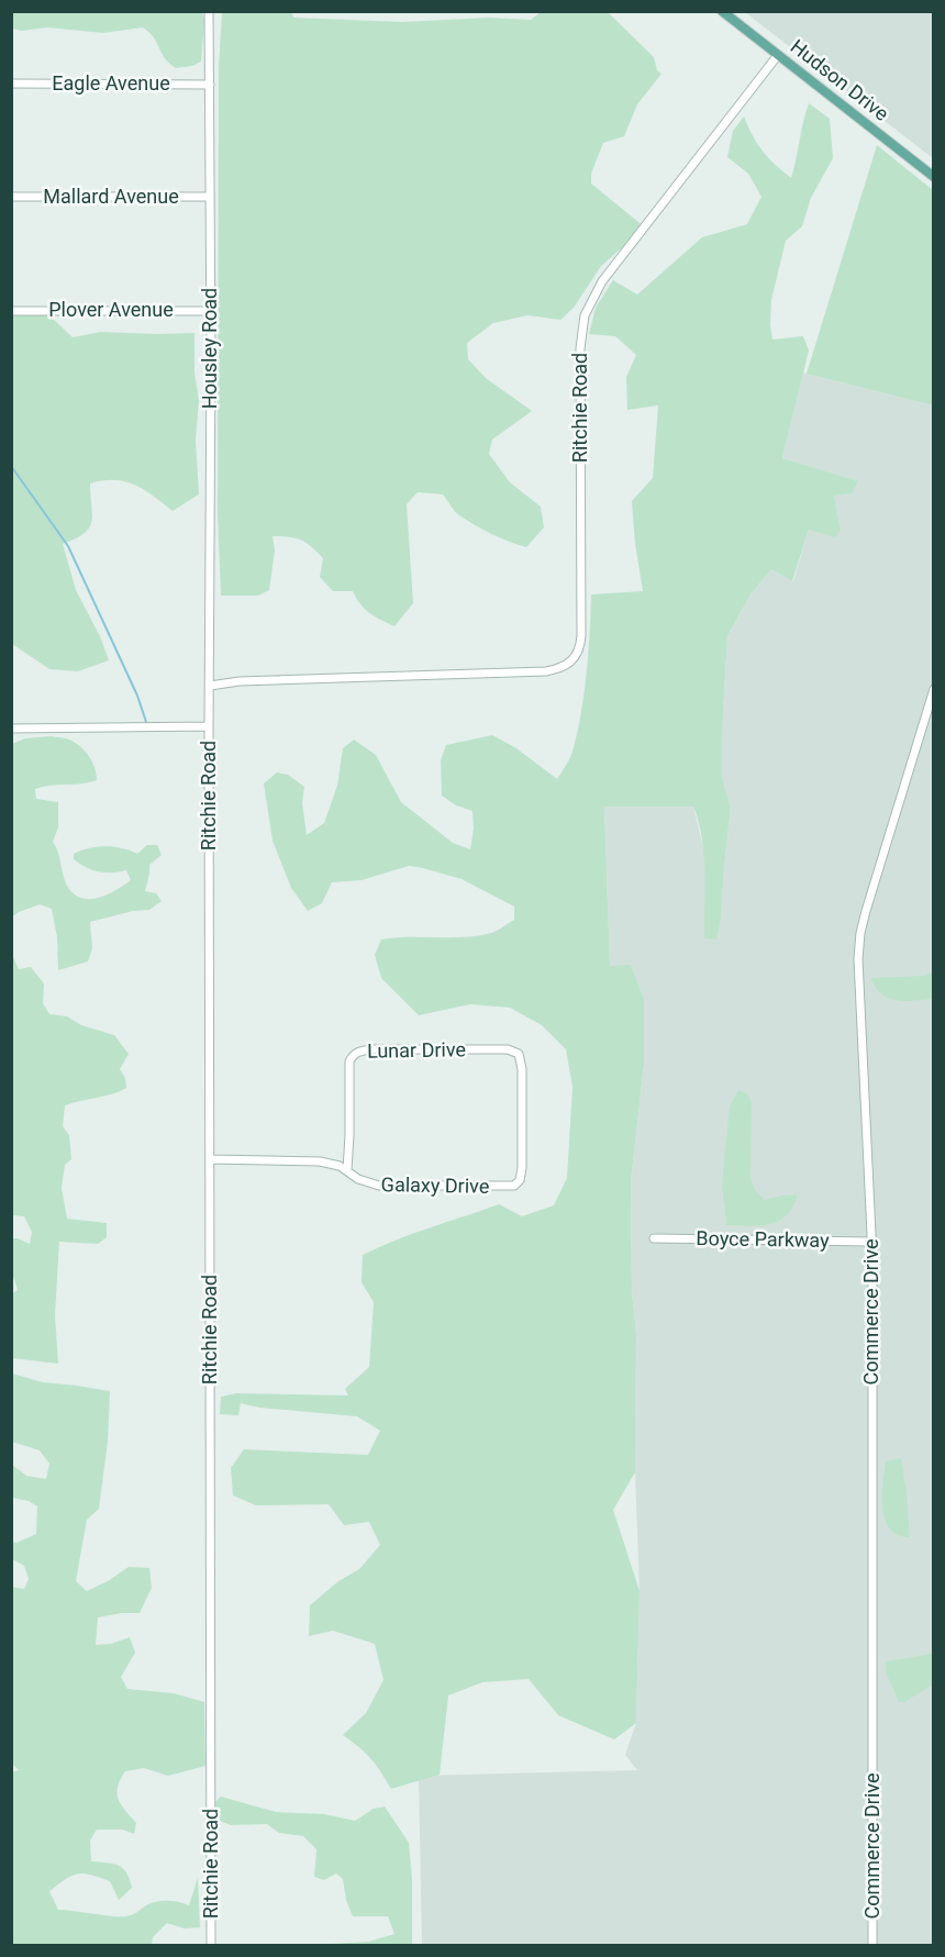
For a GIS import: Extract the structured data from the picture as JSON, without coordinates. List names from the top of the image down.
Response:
{
  "streets": {
    "main road": ["Hudson Drive"],
    "street": [
      "Eagle Avenue",
      "Mallard Avenue",
      "Plover Avenue",
      "Housley Road",
      "Ritchie Road",
      "Lunar Drive",
      "Galaxy Drive",
      "Boyce Parkway",
      "Commerce Drive"
    ]
  },
  "crossings": [
    ["Hudson Drive", "Ritchie Road"],
    ["Eagle Avenue", "Housley Road"],
    ["Mallard Avenue", "Housley Road"],
    ["Plover Avenue", "Housley Road"],
    ["Housley Road", "Ritchie Road"],
    ["Ritchie Road", "Galaxy Drive"],
    ["Lunar Drive", "Galaxy Drive"],
    ["Boyce Parkway", "Commerce Drive"]
  ]
}
